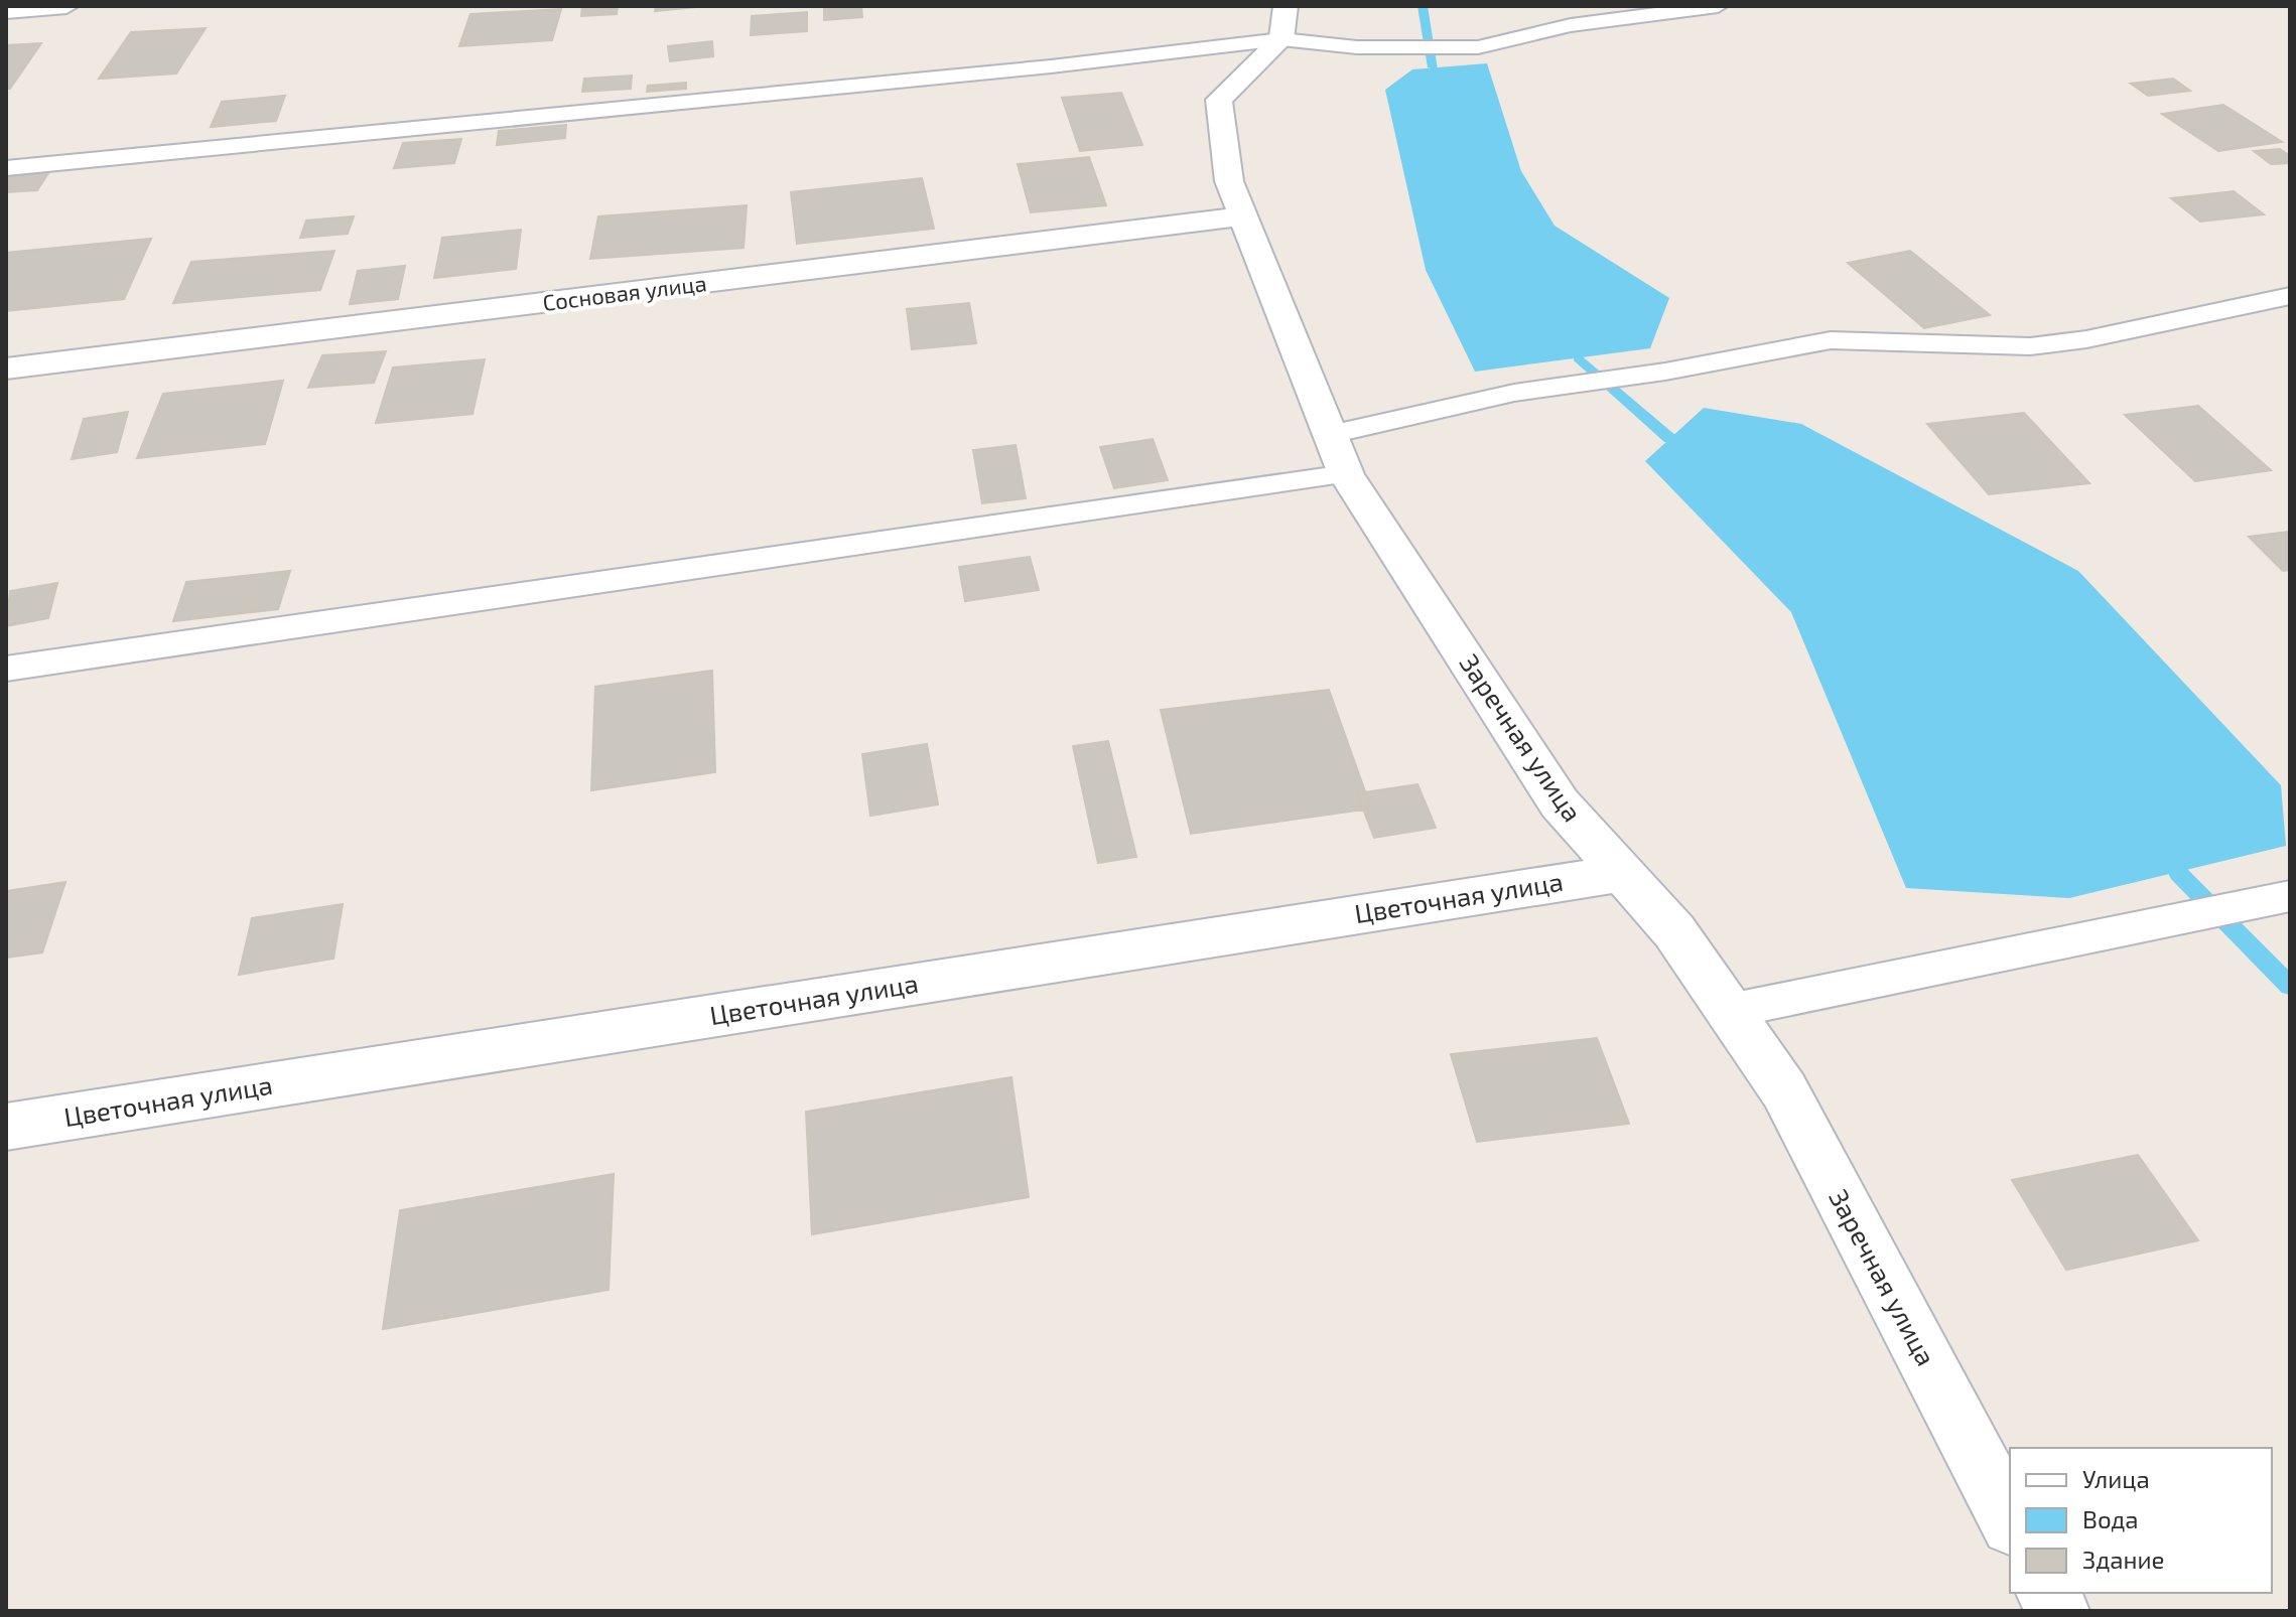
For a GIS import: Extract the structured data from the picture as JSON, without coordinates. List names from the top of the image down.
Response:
{
  "streets": {
    "street": ["Сосновая улица", "Заречная улица", "Цветочная улица"]
  },
  "crossings": [
    ["Сосновая улица", "Заречная улица"],
    ["Заречная улица", "Цветочная улица"]
  ],
  "legend": ["Улица", "Вода", "Здание"]
}
